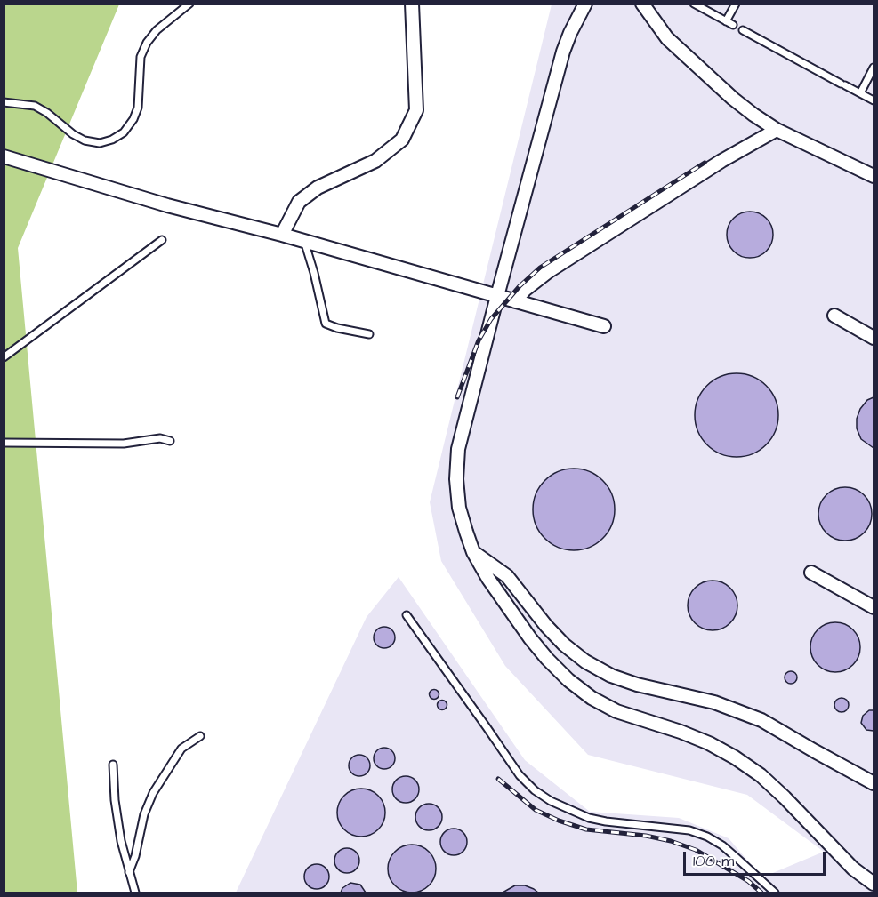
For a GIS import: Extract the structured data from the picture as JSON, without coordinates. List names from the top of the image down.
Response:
{
  "scale_bar": "100 m"
}
